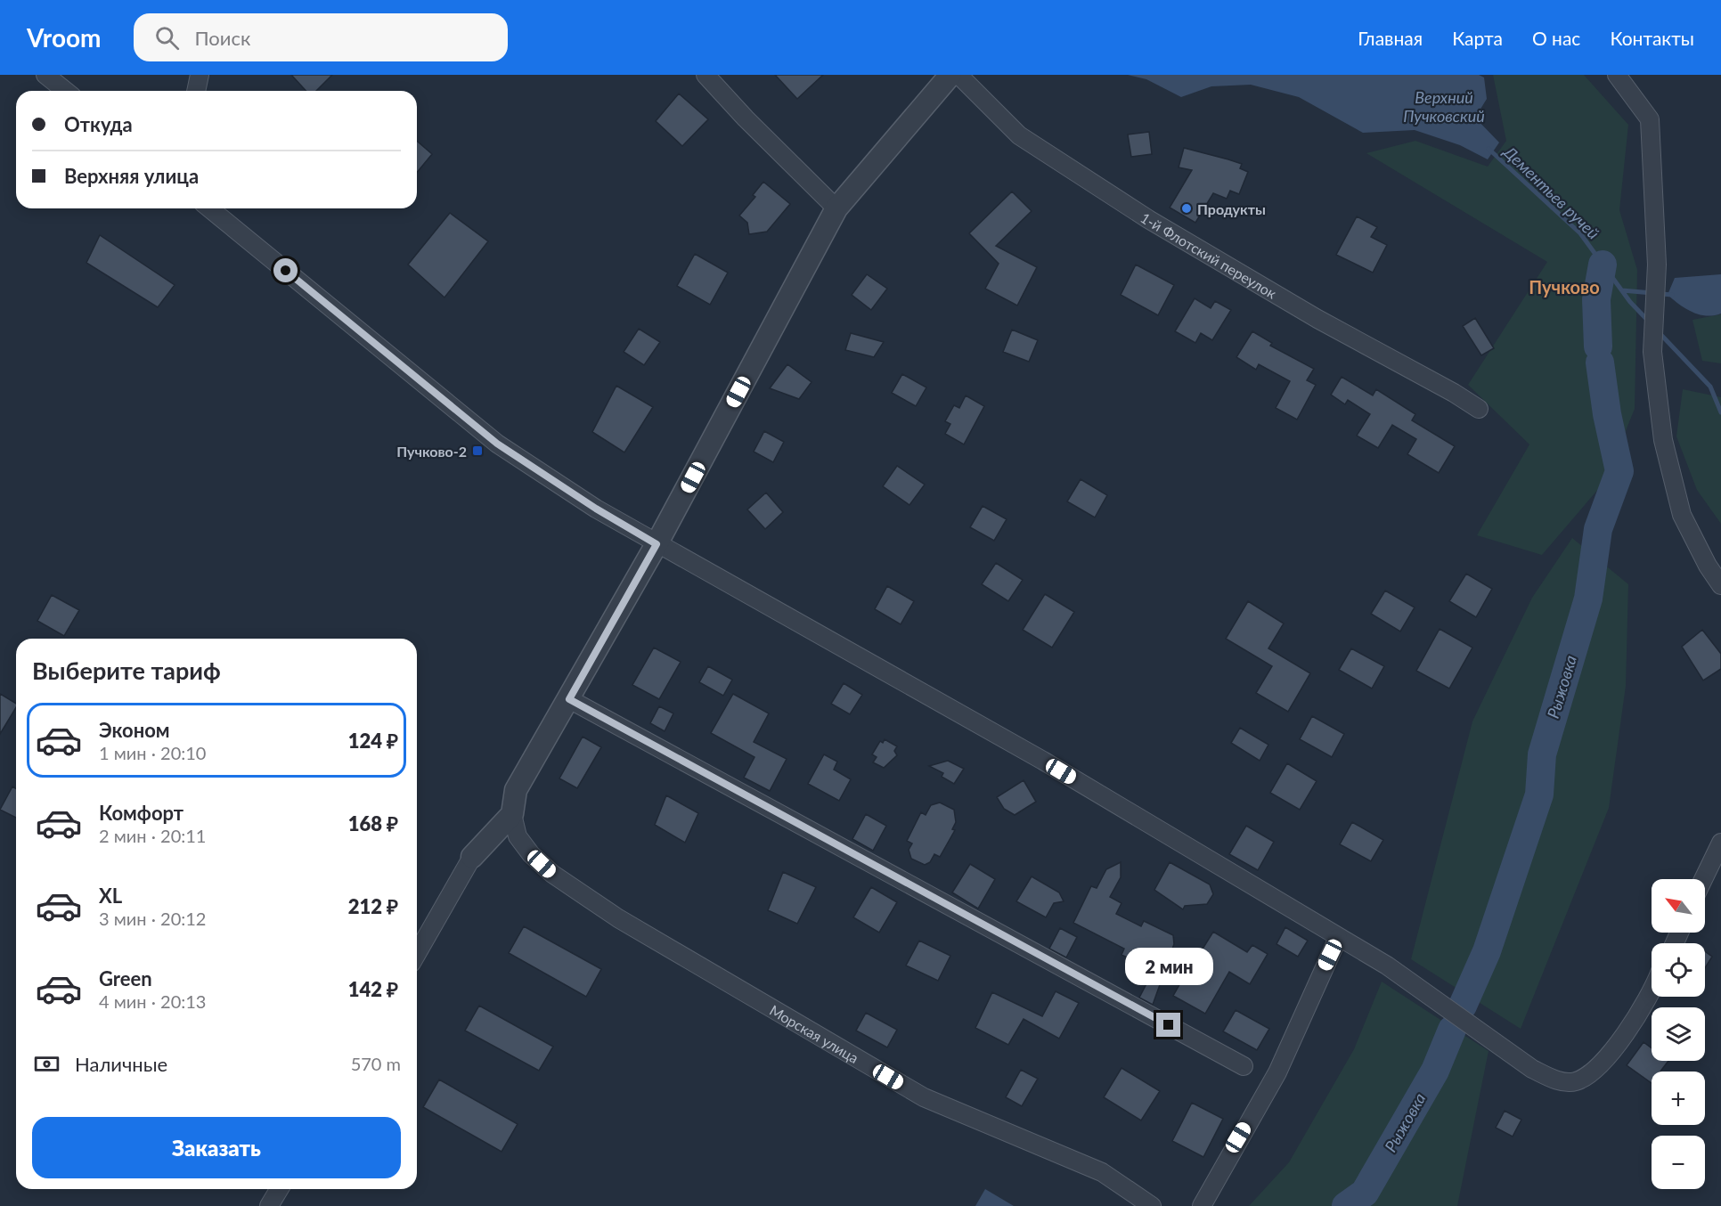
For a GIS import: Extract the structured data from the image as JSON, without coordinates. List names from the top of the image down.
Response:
{
  "streets": {
    "street": ["1-й Флотский переулок", "Морская улица"]
  },
  "districts": ["Пучково"],
  "water": ["Верхний Пучковский", "Дементьев ручей", "Рыжовка"],
  "places": {
    "other": ["Продукты"],
    "transit": ["Пучково-2"]
  },
  "north": "top left",
  "page": {
    "header": "Vroom",
    "search": "Поиск",
    "nav": [
      "Главная",
      "Карта",
      "О нас",
      "Контакты"
    ],
    "banner": ["Откуда", "Верхняя улица"],
    "heading": "Выберите тариф",
    "list": [
      {
        "name": "Эконом",
        "note": "1 мин · 20:10",
        "value": "124 ₽"
      },
      {
        "name": "Комфорт",
        "note": "2 мин · 20:11",
        "value": "168 ₽"
      },
      {
        "name": "XL",
        "note": "3 мин · 20:12",
        "value": "212 ₽"
      },
      {
        "name": "Green",
        "note": "4 мин · 20:13",
        "value": "142 ₽"
      }
    ],
    "map_buttons": ["+", "−"],
    "bubble": "2 мин",
    "pay": ["Наличные", "570 m"],
    "buttons": "Заказать"
  }
}
